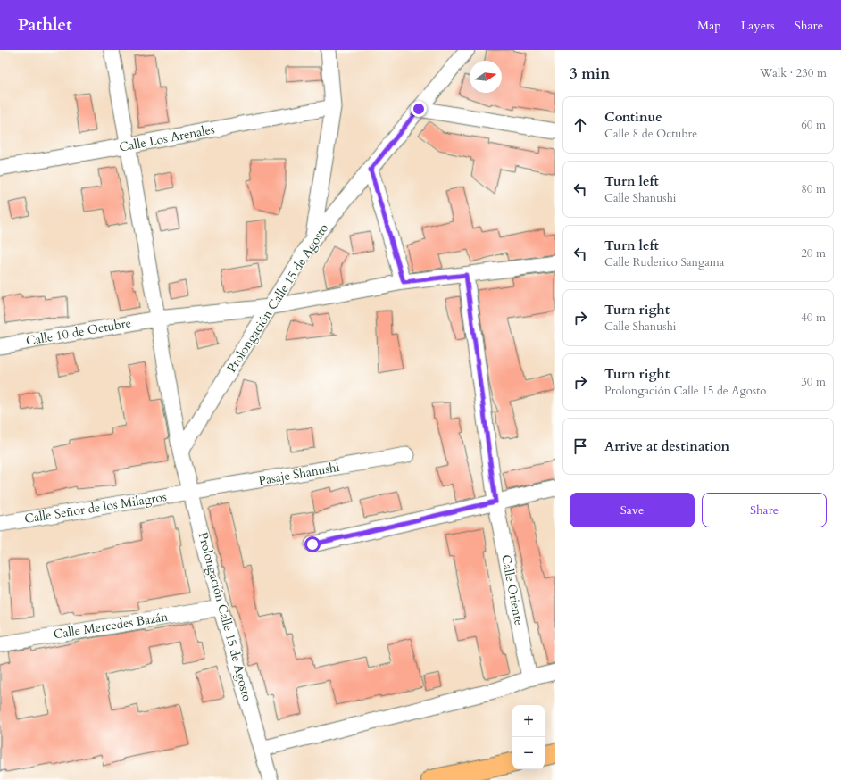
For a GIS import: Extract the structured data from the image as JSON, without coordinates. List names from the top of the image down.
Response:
{
  "streets": {
    "street": [
      "Calle Los Arenales",
      "Prolongación Calle 15 de Agosto",
      "Calle 10 de Octubre",
      "Pasaje Shanushi",
      "Calle Señor de los Milagros",
      "Calle Oriente",
      "Calle Mercedes Bazán"
    ]
  },
  "crossings": [
    ["Calle Los Arenales", "Prolongación Calle 15 de Agosto"],
    ["Prolongación Calle 15 de Agosto", "Calle 10 de Octubre"],
    ["Prolongación Calle 15 de Agosto", "Pasaje Shanushi"],
    ["Prolongación Calle 15 de Agosto", "Calle Señor de los Milagros"],
    ["Prolongación Calle 15 de Agosto", "Calle Mercedes Bazán"],
    ["Calle 10 de Octubre", "Calle Oriente"],
    ["Pasaje Shanushi", "Calle Señor de los Milagros"]
  ],
  "north": "right",
  "page": {
    "header": "Pathlet",
    "nav": ["Map", "Layers", "Share"],
    "heading": ["3 min", "Walk · 230 m"],
    "list": [
      ["Continue", "Calle 8 de Octubre", "60 m"],
      ["Turn left", "Calle Shanushi", "80 m"],
      ["Turn left", "Calle Ruderico Sangama", "20 m"],
      ["Turn right", "Calle Shanushi", "40 m"],
      ["Turn right", "Prolongación Calle 15 de Agosto", "30 m"],
      "Arrive at destination"
    ],
    "buttons": ["Save", "Share"],
    "map_buttons": ["+", "−"]
  }
}
